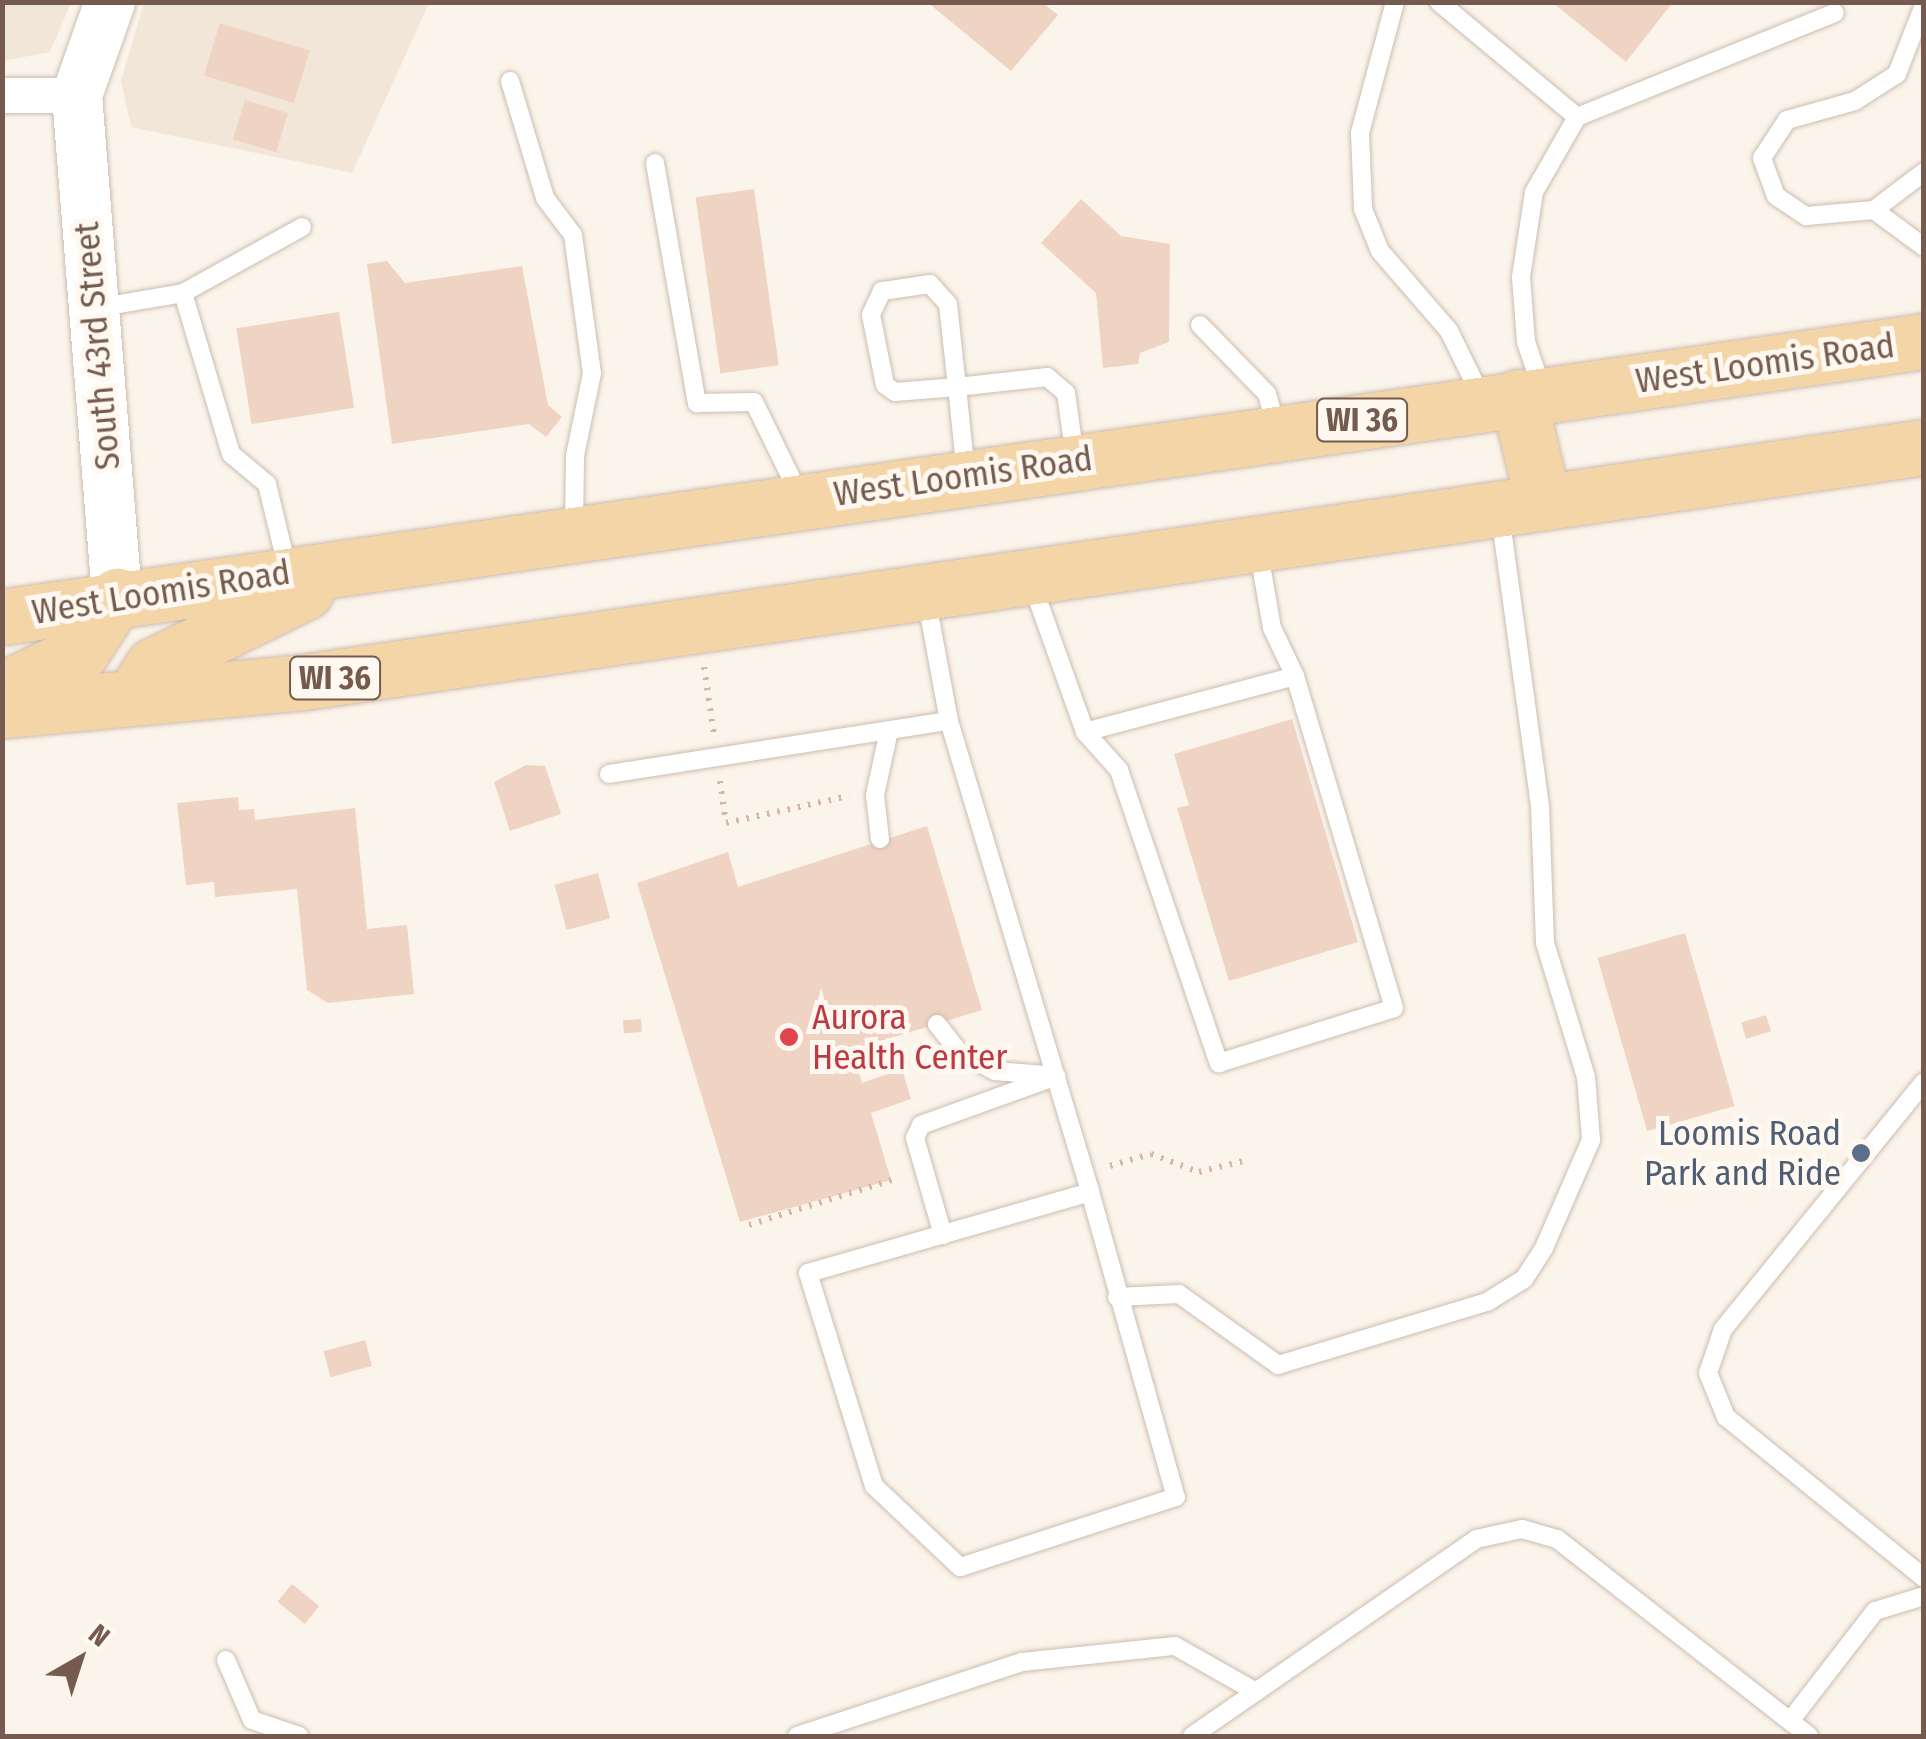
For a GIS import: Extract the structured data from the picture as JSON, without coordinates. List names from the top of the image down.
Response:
{
  "streets": {
    "main road": ["South 43rd Street", "West Loomis Road", "WI 36"]
  },
  "crossings": [
    ["South 43rd Street", "West Loomis Road"]
  ],
  "places": ["Aurora Health Center", "Loomis Road Park and Ride"],
  "north": "top right"
}
